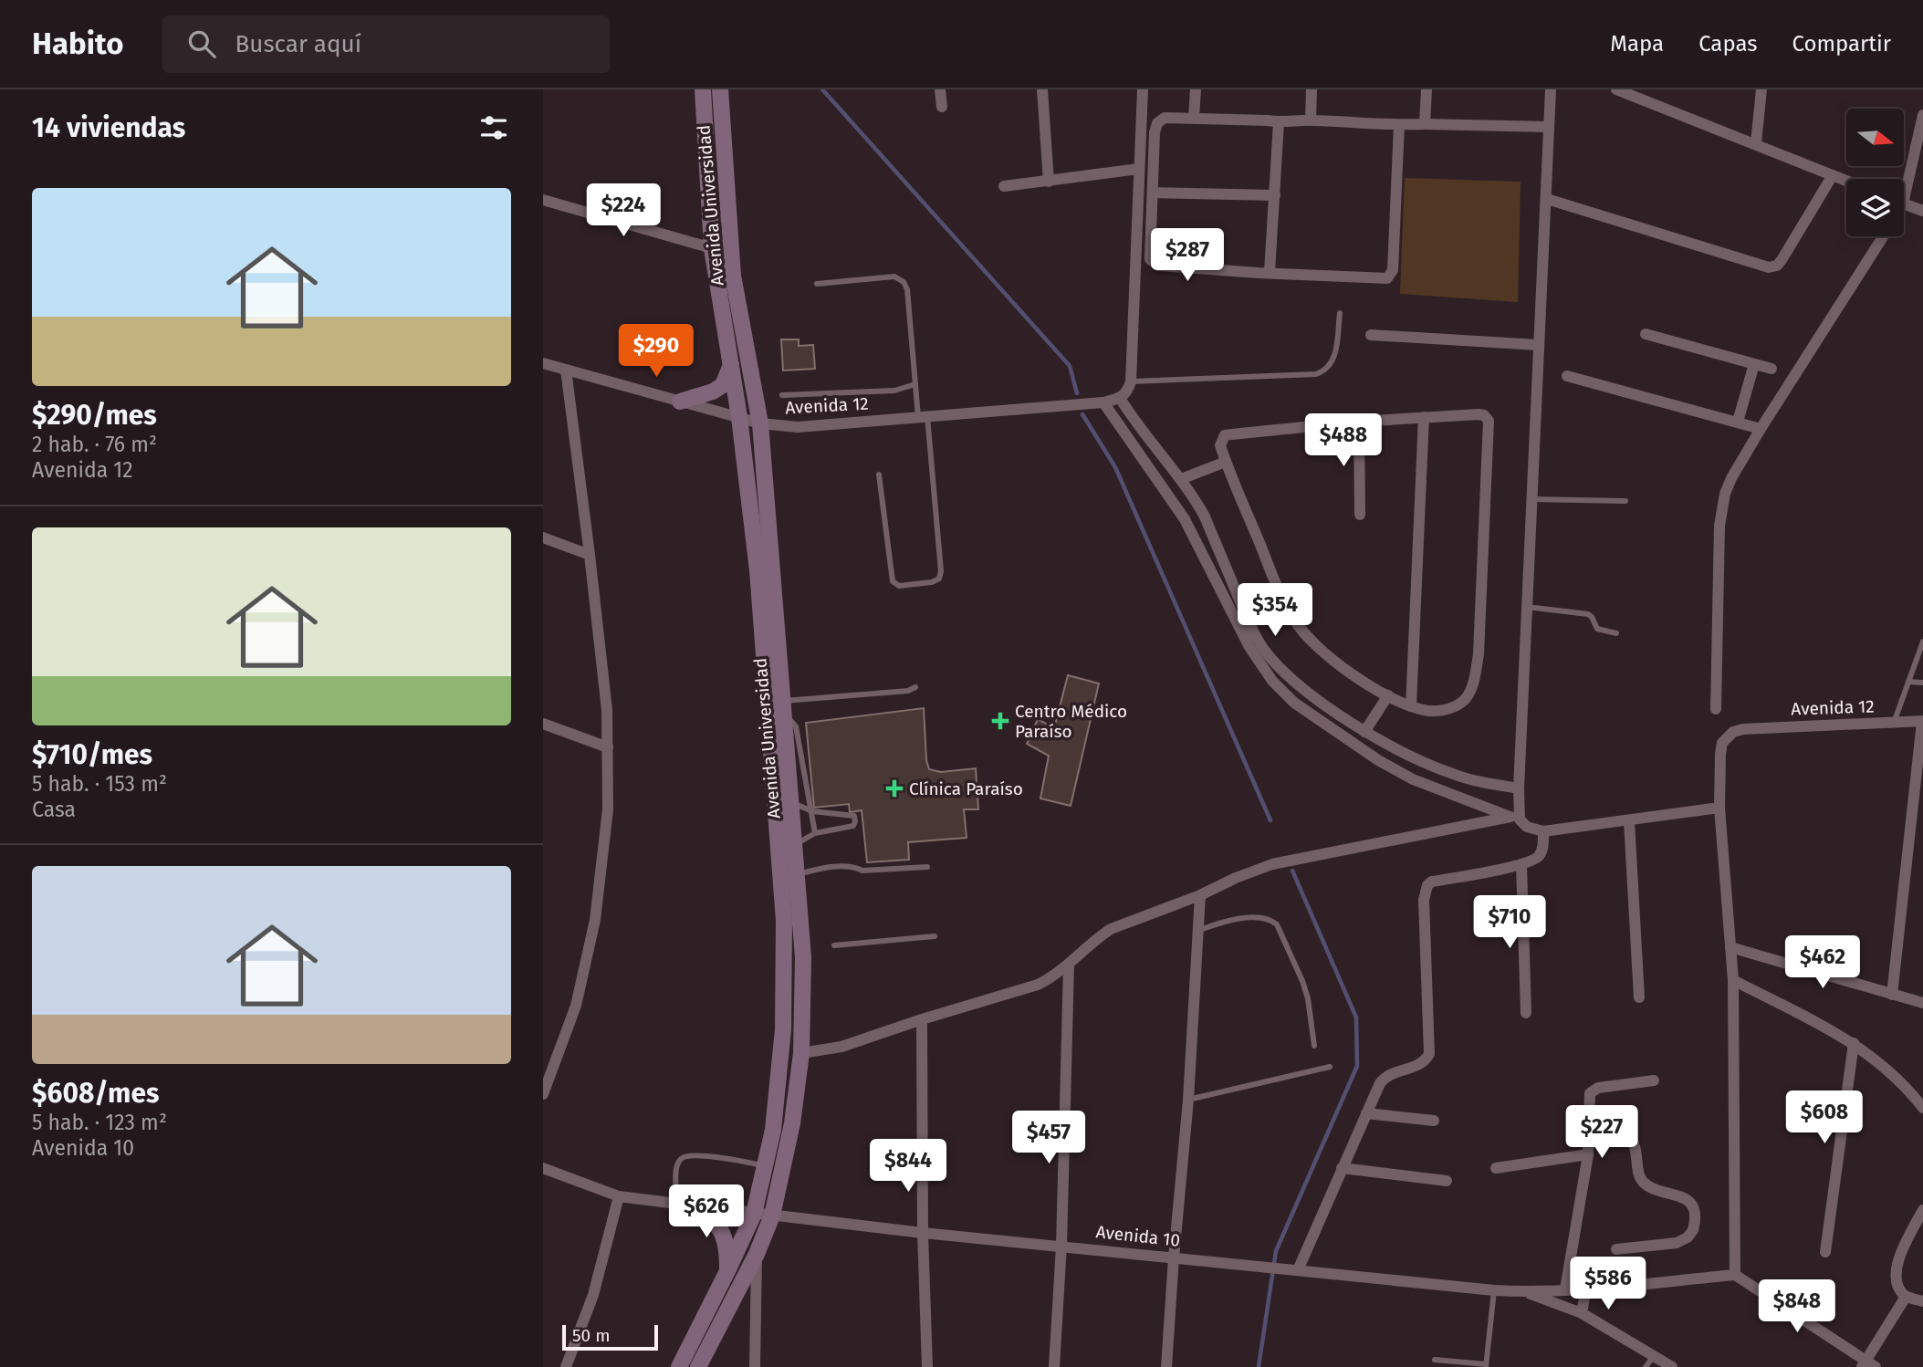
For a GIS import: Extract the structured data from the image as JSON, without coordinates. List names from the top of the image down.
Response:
{
  "streets": {
    "street": ["Avenida Universidad", "Avenida 12", "Avenida 10"]
  },
  "crossings": [
    ["Avenida Universidad", "Avenida 12"],
    ["Avenida Universidad", "Avenida 10"]
  ],
  "places": {
    "health": ["Centro Médico Paraíso", "Clínica Paraíso"]
  },
  "scale_bar": "50 m",
  "north": "right",
  "page": {
    "header": "Habito",
    "search": "Buscar aquí",
    "nav": ["Mapa", "Capas", "Compartir"],
    "heading": "14 viviendas",
    "list": [
      {
        "name": "$290/mes",
        "note": "2 hab. · 76 m² · Avenida 12"
      },
      {
        "name": "$710/mes",
        "note": "5 hab. · 153 m² · Casa"
      },
      {
        "name": "$608/mes",
        "note": "5 hab. · 123 m² · Avenida 10"
      }
    ],
    "price": [
      "$224",
      "$287",
      "$290",
      "$488",
      "$354",
      "$710",
      "$462",
      "$608",
      "$227",
      "$457",
      "$844",
      "$626",
      "$586",
      "$848"
    ],
    "scale": "50 m"
  }
}
